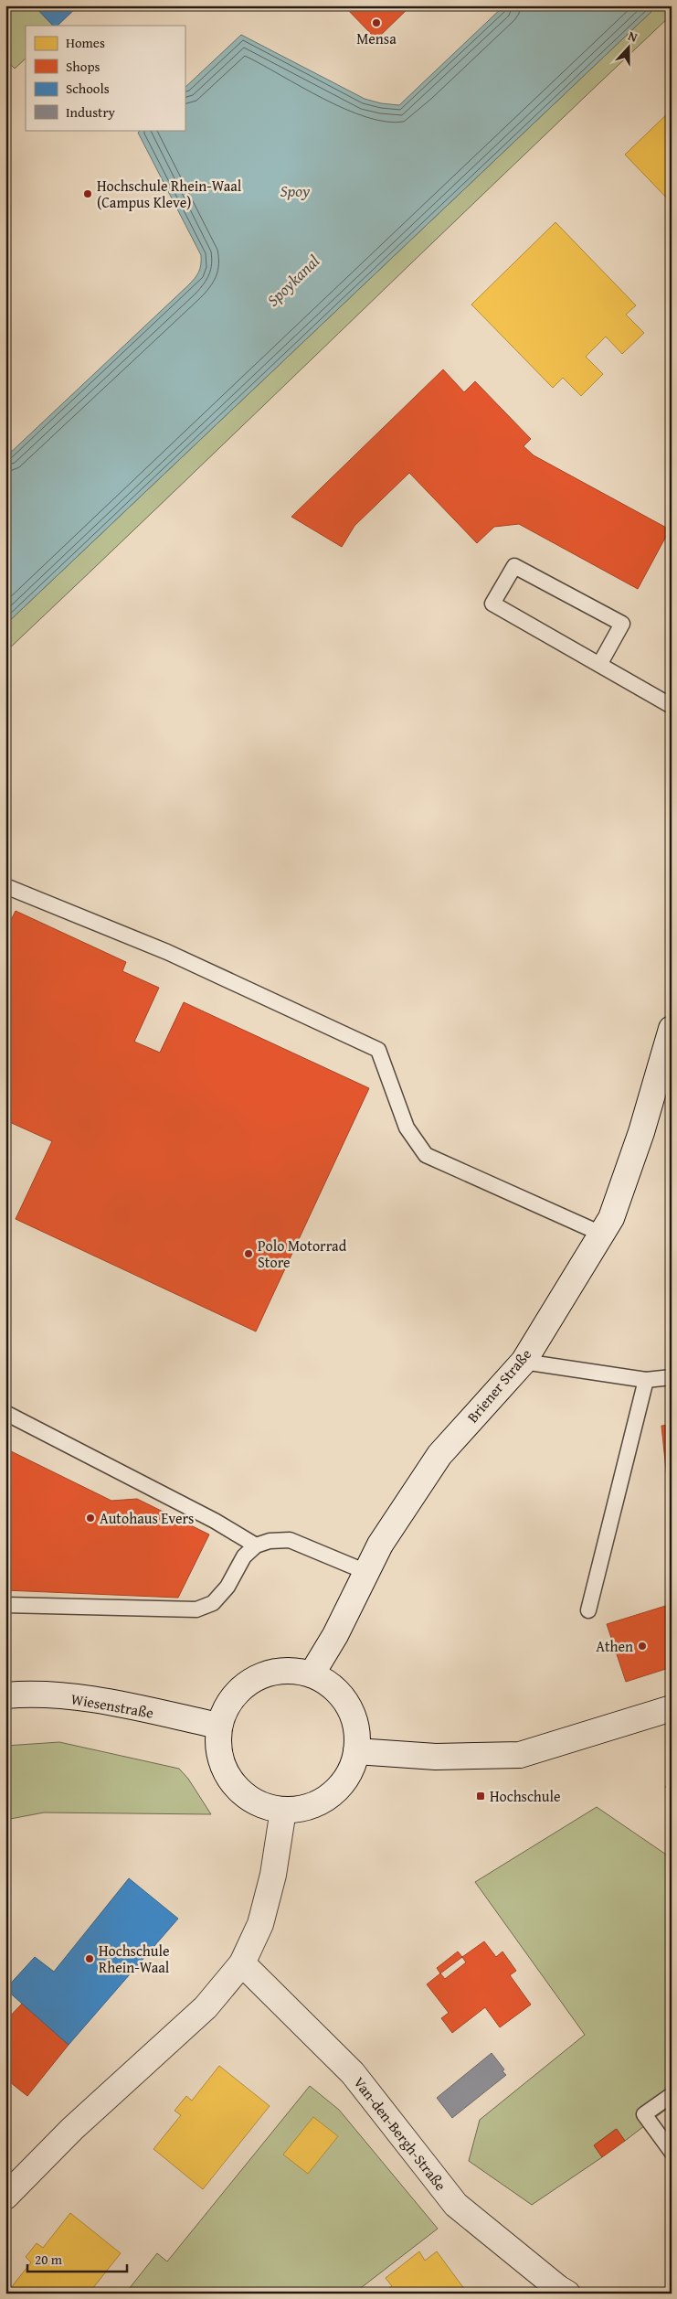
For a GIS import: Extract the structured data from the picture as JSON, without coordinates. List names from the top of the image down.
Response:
{
  "streets": {
    "street": ["Briener Straße", "Wiesenstraße", "Van-den-Bergh-Straße"]
  },
  "crossings": [
    ["Briener Straße", "Wiesenstraße"]
  ],
  "water": ["Spoy", "Spoykanal"],
  "places": {
    "other": [
      "Mensa",
      "Hochschule Rhein-Waal (Campus Kleve)",
      "Polo Motorrad Store",
      "Autohaus Evers",
      "Athen",
      "Hochschule Rhein-Waal"
    ],
    "transit": ["Hochschule"]
  },
  "legend": [
    "Homes",
    "Shops",
    "Schools",
    "Industry"
  ],
  "scale_bar": "20 m",
  "north": "top"
}
